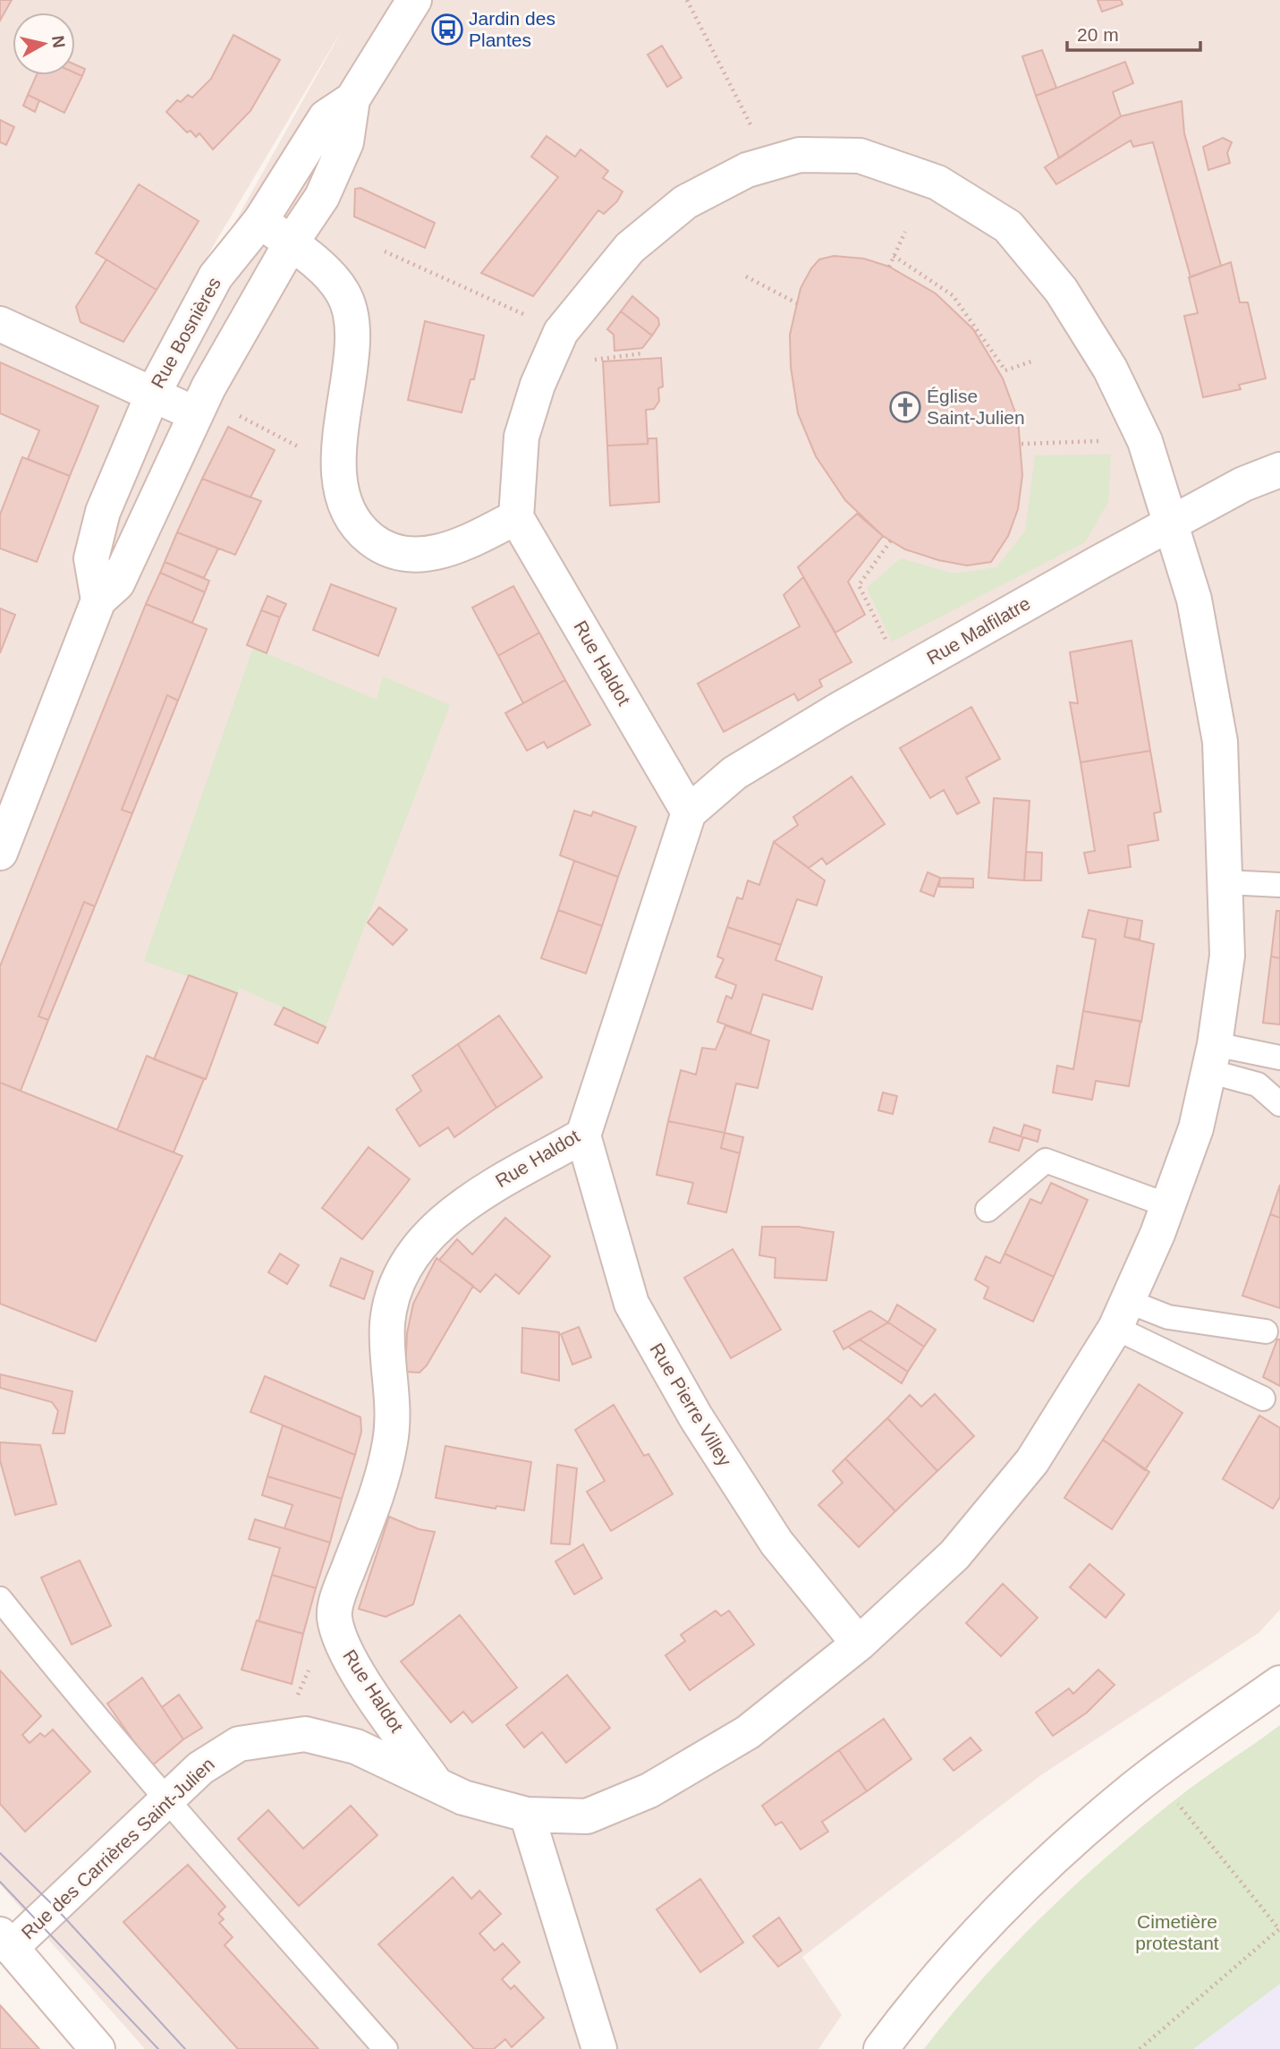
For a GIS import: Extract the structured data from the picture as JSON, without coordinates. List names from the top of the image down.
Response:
{
  "streets": {
    "street": [
      "Rue Bosnières",
      "Rue Malfilatre",
      "Rue Haldot",
      "Rue Pierre Villey",
      "Rue des Carrières Saint-Julien"
    ]
  },
  "crossings": [
    ["Rue Malfilatre", "Rue Haldot"],
    ["Rue Malfilatre", "Rue des Carrières Saint-Julien"],
    ["Rue Haldot", "Rue Pierre Villey"],
    ["Rue Haldot", "Rue des Carrières Saint-Julien"],
    ["Rue Pierre Villey", "Rue des Carrières Saint-Julien"]
  ],
  "parks": ["Cimetière protestant"],
  "places": {
    "bus stop": ["Jardin des Plantes"],
    "church": ["Église Saint-Julien"]
  },
  "scale_bar": "20 m",
  "north": "right"
}
